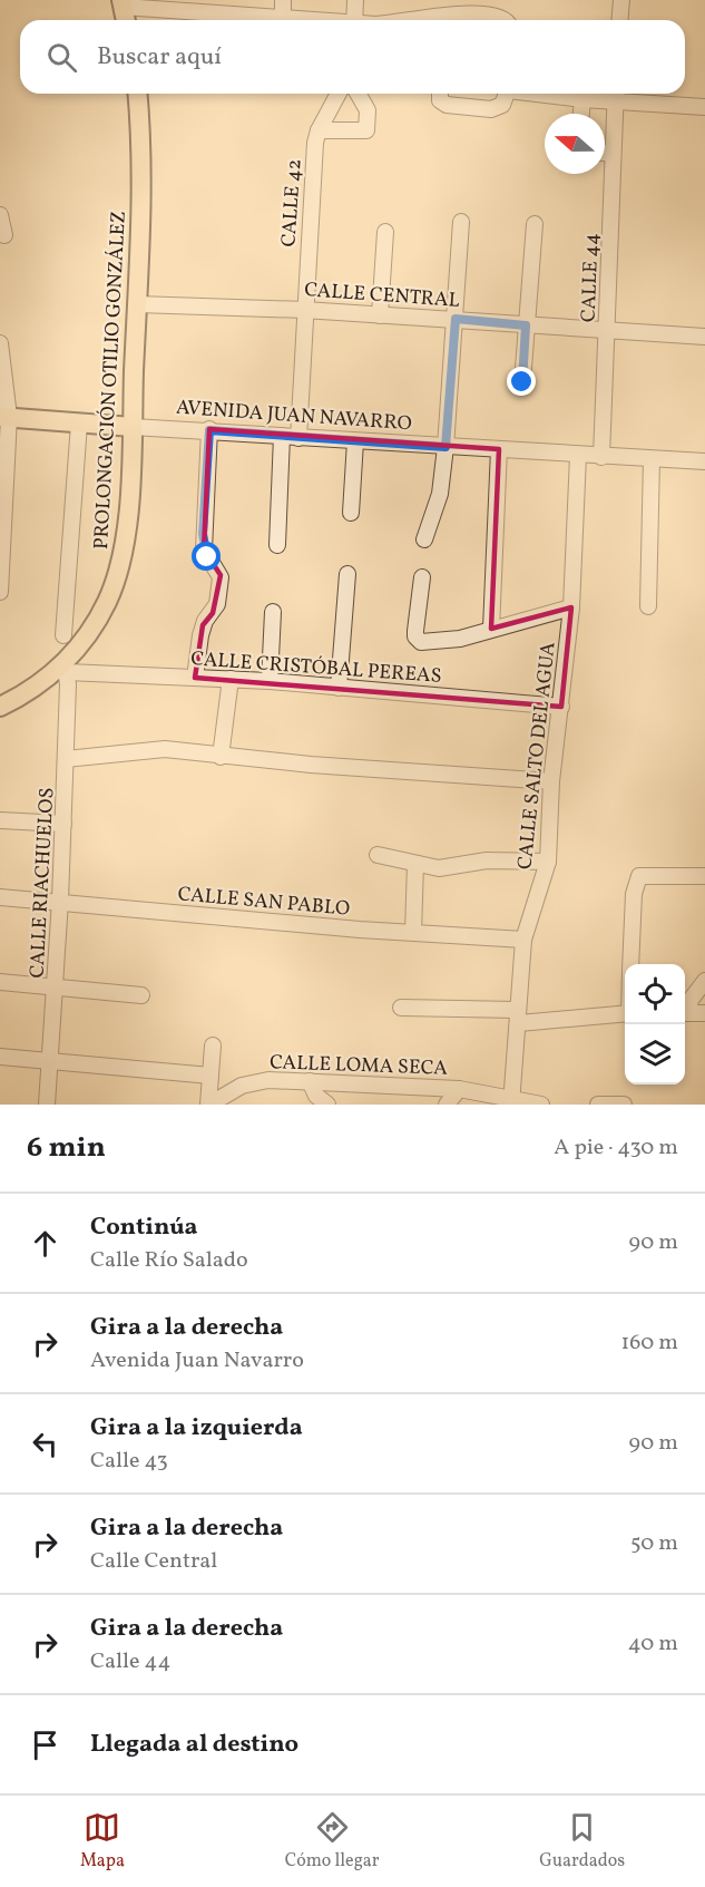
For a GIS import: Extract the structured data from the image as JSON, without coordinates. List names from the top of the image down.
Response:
{
  "streets": {
    "main road": ["PROLONGACIÓN OTILIO GONZÁLEZ", "AVENIDA JUAN NAVARRO"],
    "street": [
      "CALLE 42",
      "CALLE 44",
      "CALLE CENTRAL",
      "CALLE CRISTÓBAL PEREAS",
      "CALLE SALTO DEL AGUA",
      "CALLE RIACHUELOS",
      "CALLE SAN PABLO",
      "CALLE LOMA SECA"
    ]
  },
  "crossings": [
    ["CALLE 42", "CALLE CENTRAL"],
    ["CALLE 42", "AVENIDA JUAN NAVARRO"],
    ["CALLE 44", "CALLE CENTRAL"],
    ["CALLE 44", "AVENIDA JUAN NAVARRO"],
    ["CALLE CENTRAL", "PROLONGACIÓN OTILIO GONZÁLEZ"],
    ["PROLONGACIÓN OTILIO GONZÁLEZ", "AVENIDA JUAN NAVARRO"],
    ["PROLONGACIÓN OTILIO GONZÁLEZ", "CALLE CRISTÓBAL PEREAS"],
    ["PROLONGACIÓN OTILIO GONZÁLEZ", "CALLE RIACHUELOS"],
    ["AVENIDA JUAN NAVARRO", "CALLE SALTO DEL AGUA"],
    ["CALLE CRISTÓBAL PEREAS", "CALLE SALTO DEL AGUA"],
    ["CALLE CRISTÓBAL PEREAS", "CALLE RIACHUELOS"],
    ["CALLE SALTO DEL AGUA", "CALLE SAN PABLO"],
    ["CALLE SALTO DEL AGUA", "CALLE LOMA SECA"],
    ["CALLE RIACHUELOS", "CALLE SAN PABLO"]
  ],
  "north": "left",
  "page": {
    "search": "Buscar aquí",
    "heading": ["6 min", "A pie · 430 m"],
    "list": [
      ["Continúa", "Calle Río Salado", "90 m"],
      ["Gira a la derecha", "Avenida Juan Navarro", "160 m"],
      ["Gira a la izquierda", "Calle 43", "90 m"],
      ["Gira a la derecha", "Calle Central", "50 m"],
      ["Gira a la derecha", "Calle 44", "40 m"],
      "Llegada al destino"
    ],
    "nav": ["Mapa", "Cómo llegar", "Guardados"]
  }
}
